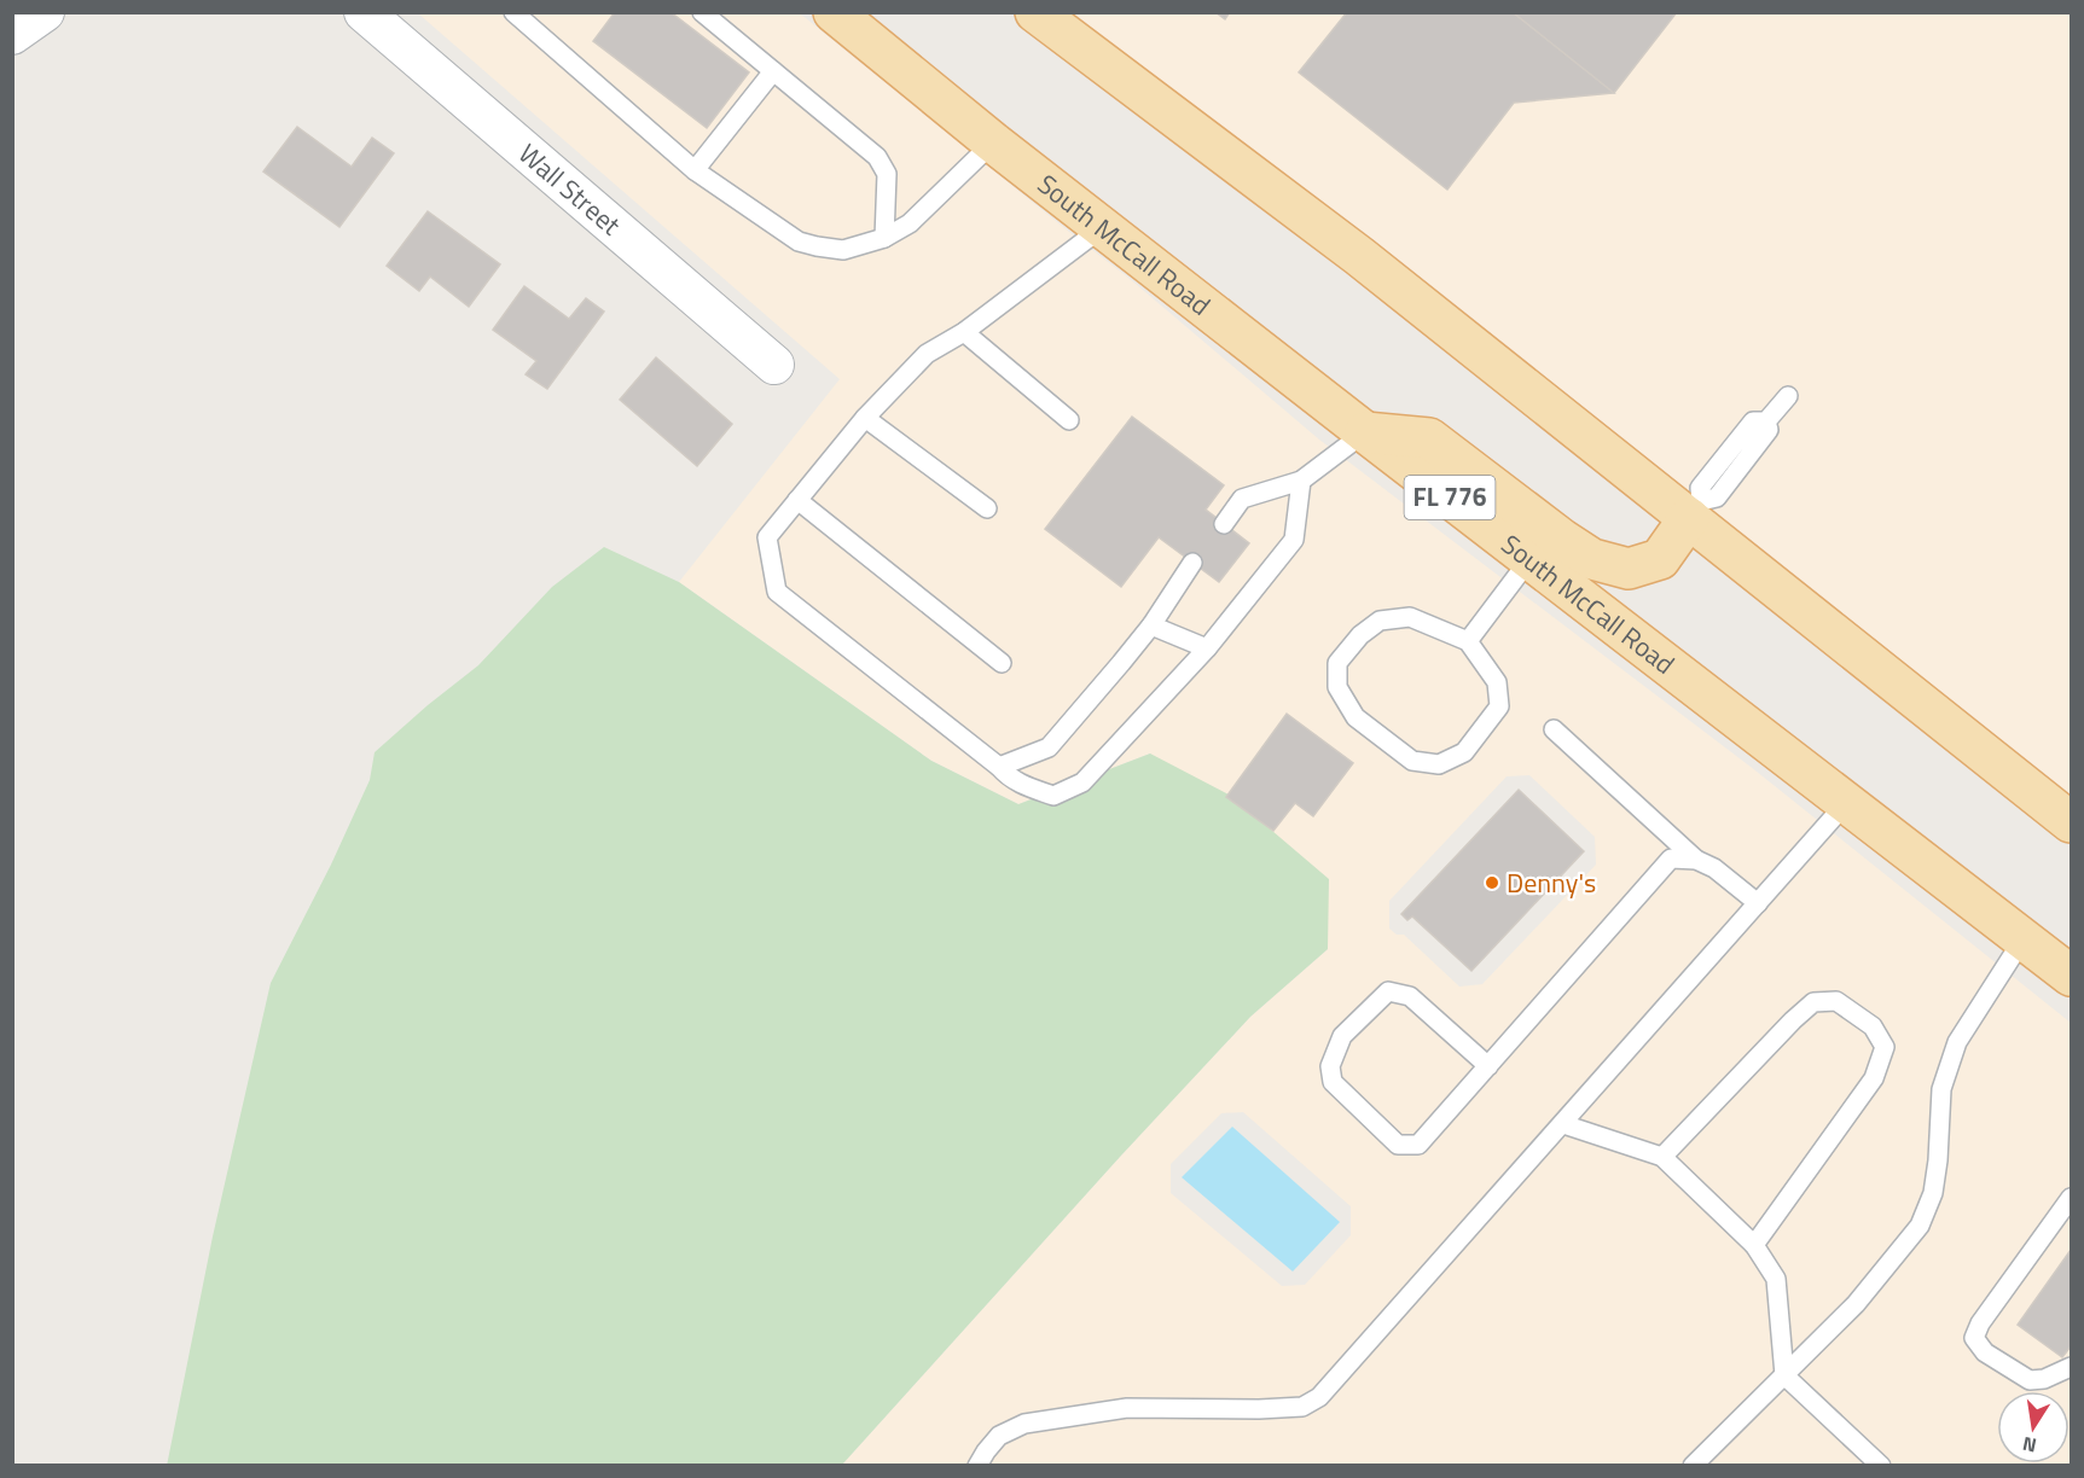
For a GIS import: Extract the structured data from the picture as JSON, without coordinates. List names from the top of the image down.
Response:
{
  "streets": {
    "main road": ["South McCall Road", "FL 776"],
    "street": ["Wall Street"]
  },
  "places": ["Denny's"],
  "north": "bottom"
}
